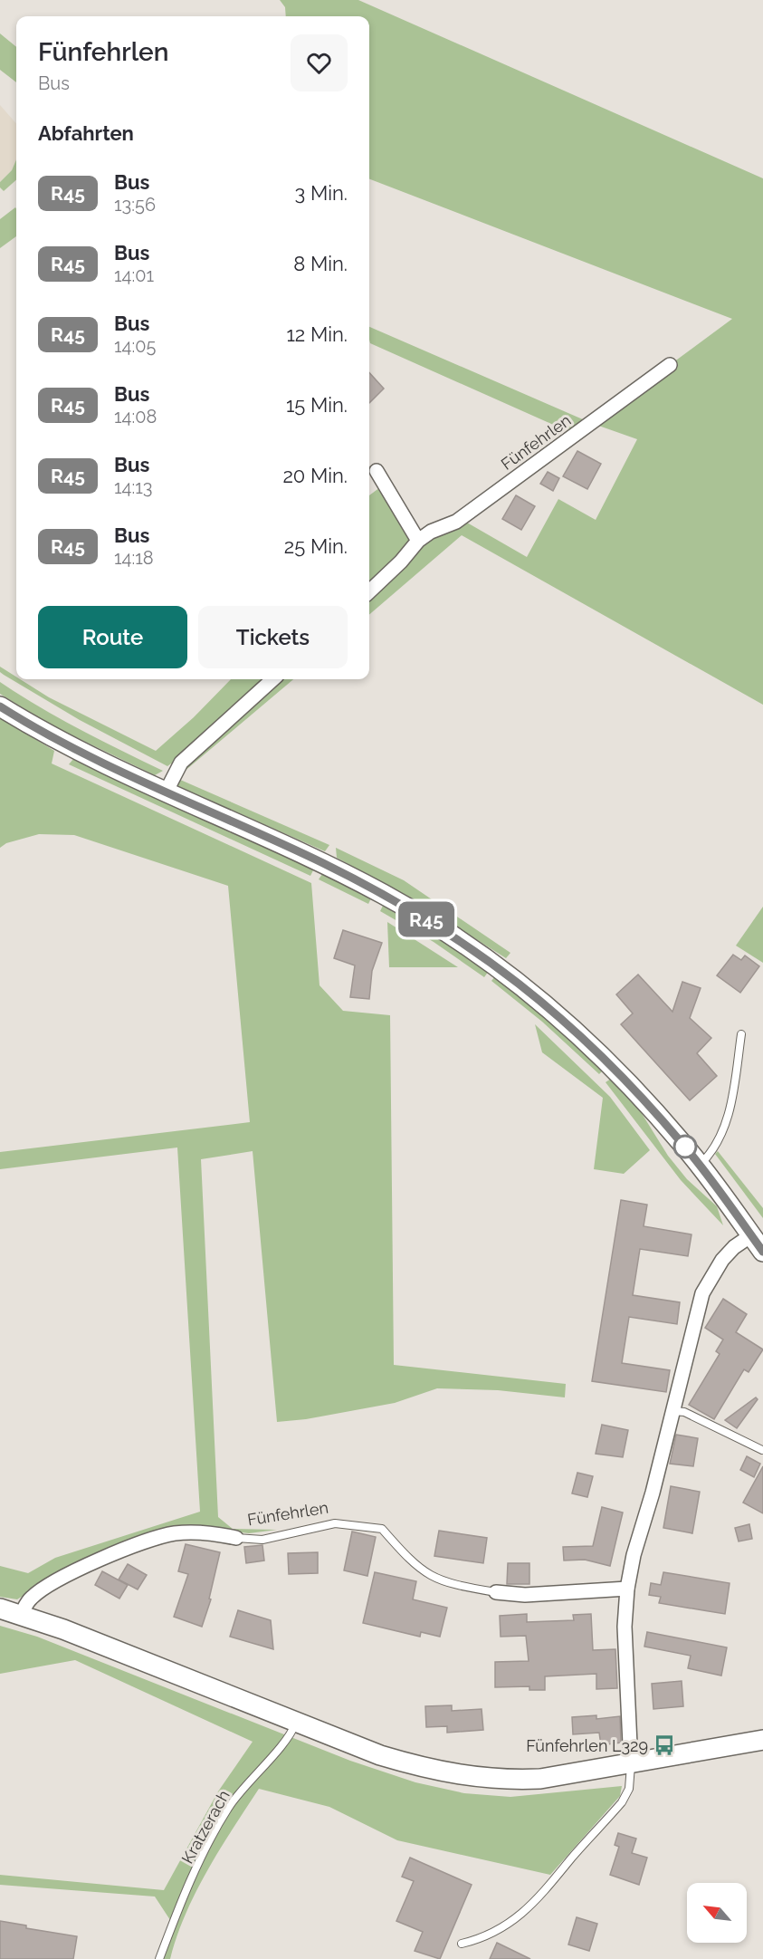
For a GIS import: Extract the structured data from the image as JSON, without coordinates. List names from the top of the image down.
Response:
{
  "streets": {
    "street": ["Fünfehrlen"],
    "lane": ["Kratzerach"]
  },
  "places": {
    "bus stop": ["Fünfehrlen L329"]
  },
  "lines": ["bus line R45"],
  "north": "top left",
  "page": {
    "on_map": "R45",
    "heading": [
      ["Fünfehrlen", "Bus"],
      "Abfahrten"
    ],
    "list": [
      {
        "mark": "R45",
        "name": "Bus",
        "note": "13:56",
        "value": "3 Min."
      },
      {
        "mark": "R45",
        "name": "Bus",
        "note": "14:01",
        "value": "8 Min."
      },
      {
        "mark": "R45",
        "name": "Bus",
        "note": "14:05",
        "value": "12 Min."
      },
      {
        "mark": "R45",
        "name": "Bus",
        "note": "14:08",
        "value": "15 Min."
      },
      {
        "mark": "R45",
        "name": "Bus",
        "note": "14:13",
        "value": "20 Min."
      },
      {
        "mark": "R45",
        "name": "Bus",
        "note": "14:18",
        "value": "25 Min."
      }
    ],
    "buttons": ["Route", "Tickets"]
  }
}
